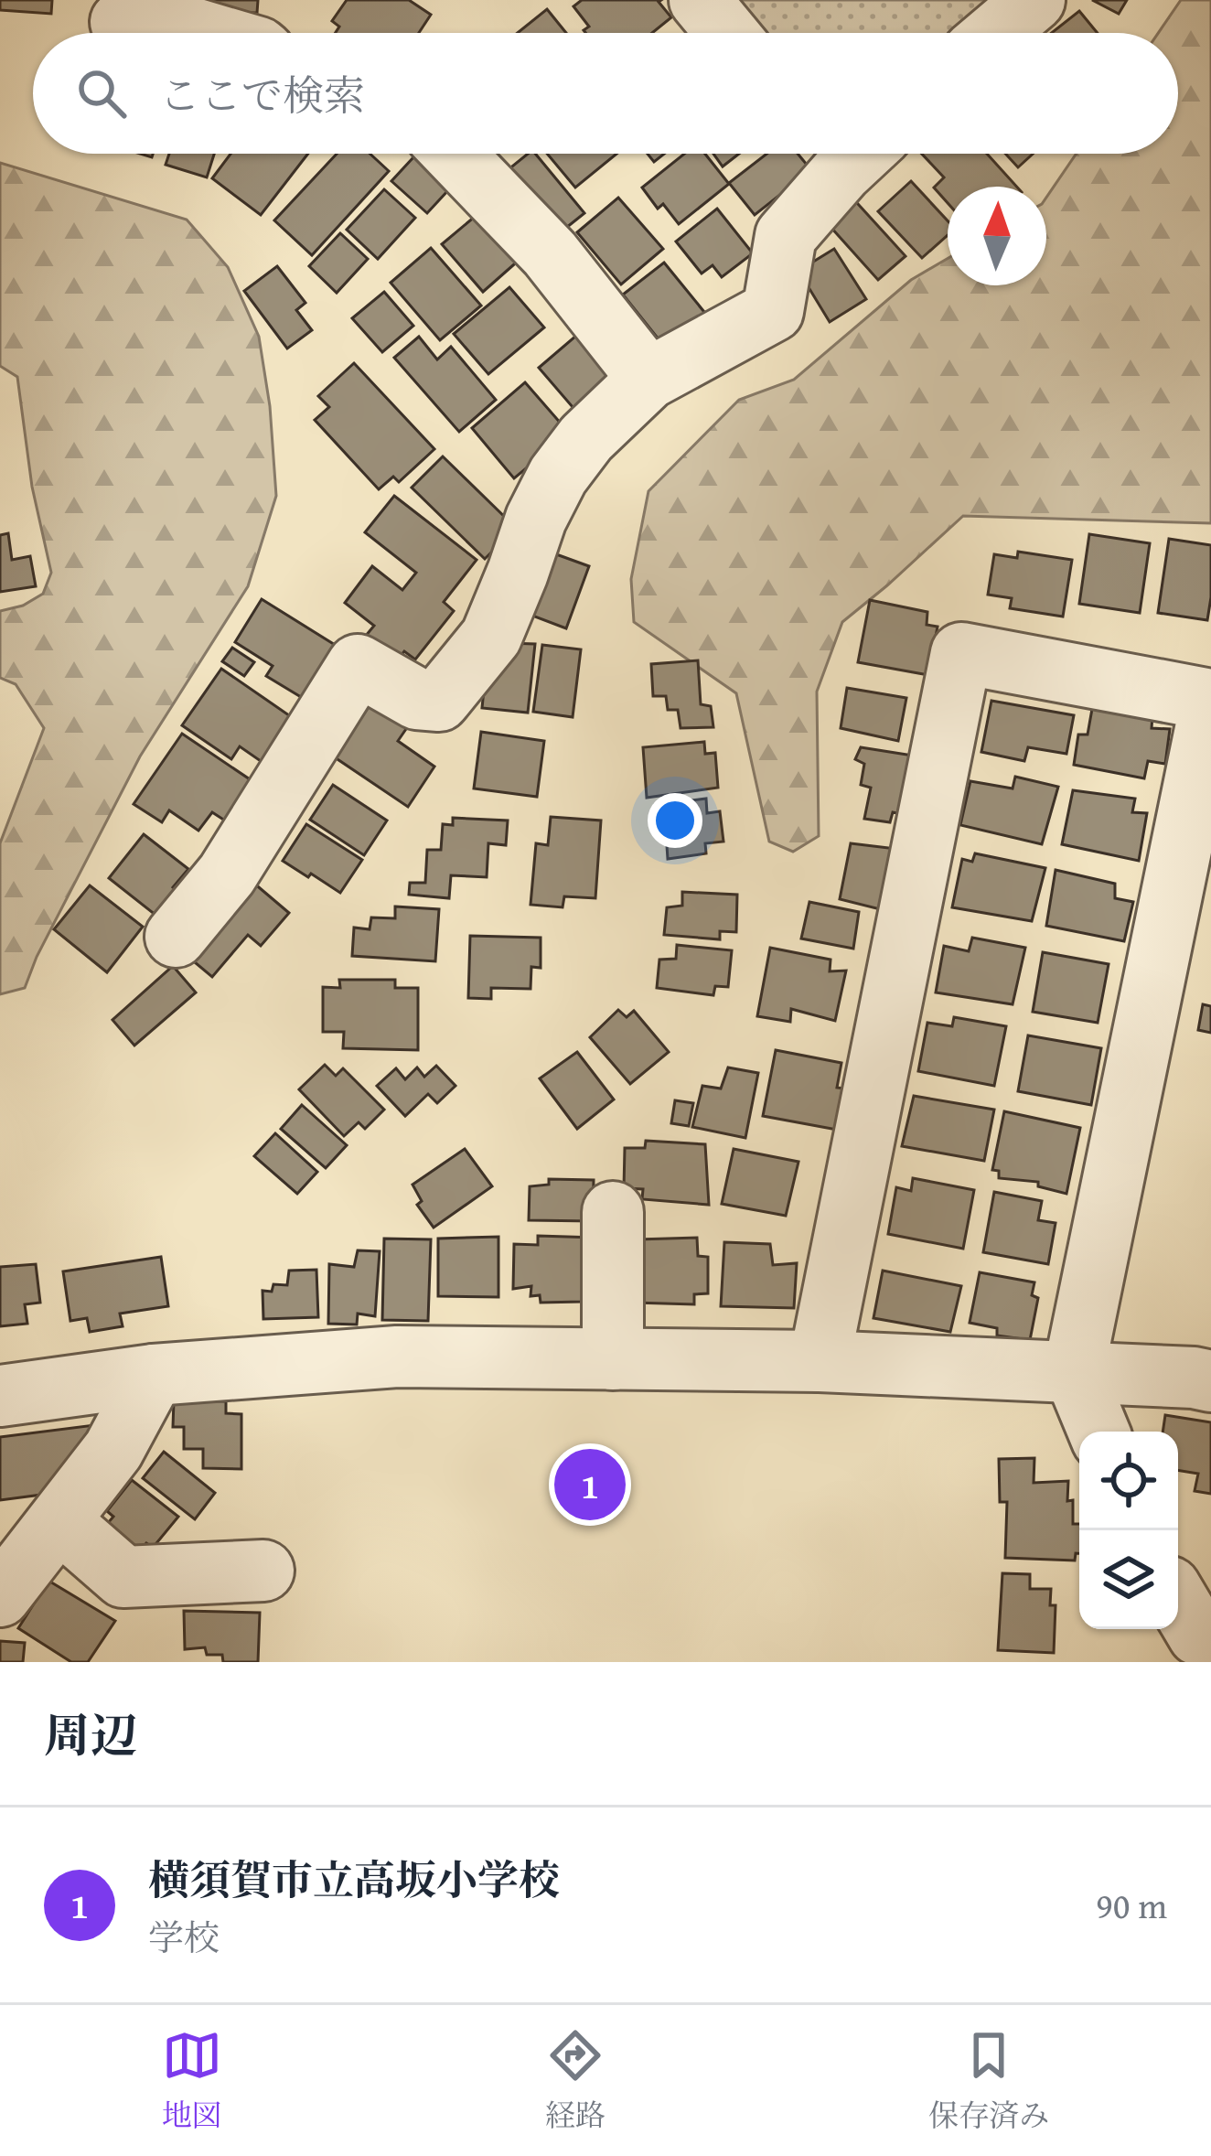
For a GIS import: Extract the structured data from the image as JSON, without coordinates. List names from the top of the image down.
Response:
{
  "north": "top",
  "page": {
    "search": "ここで検索",
    "pins": "1",
    "heading": "周辺",
    "list": [
      {
        "mark": "1",
        "name": "横須賀市立高坂小学校",
        "note": "学校",
        "value": "90 m"
      }
    ],
    "nav": ["地図", "経路", "保存済み"]
  }
}
